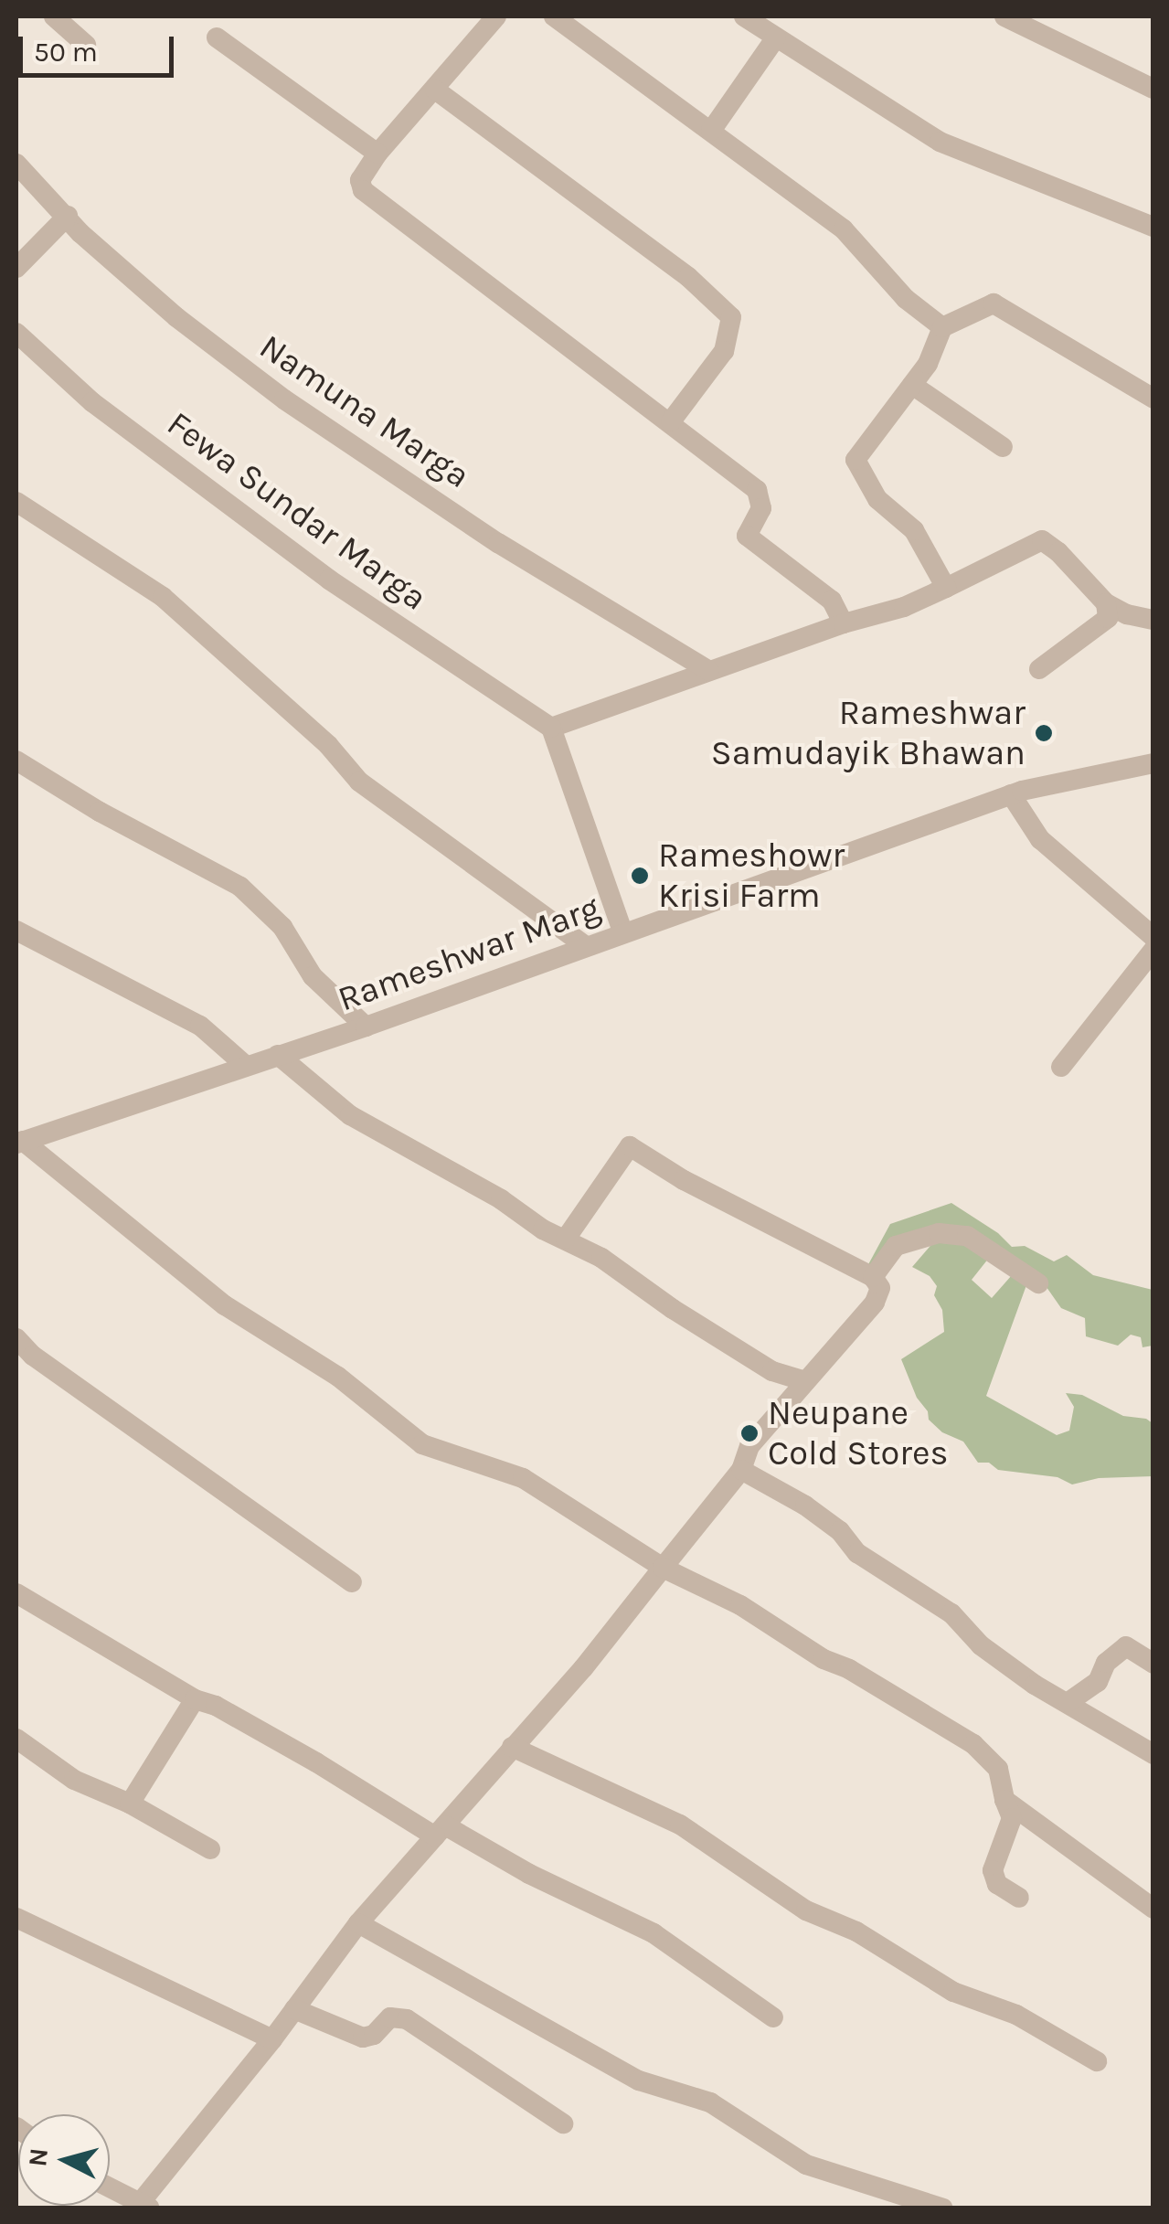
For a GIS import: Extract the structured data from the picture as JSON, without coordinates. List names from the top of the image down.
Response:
{
  "streets": {
    "street": ["Namuna Marga", "Fewa Sundar Marga", "Rameshwar Marg"]
  },
  "places": ["Rameshwar Samudayik Bhawan", "Rameshowr Krisi Farm", "Neupane Cold Stores"],
  "scale_bar": "50 m",
  "north": "left"
}
